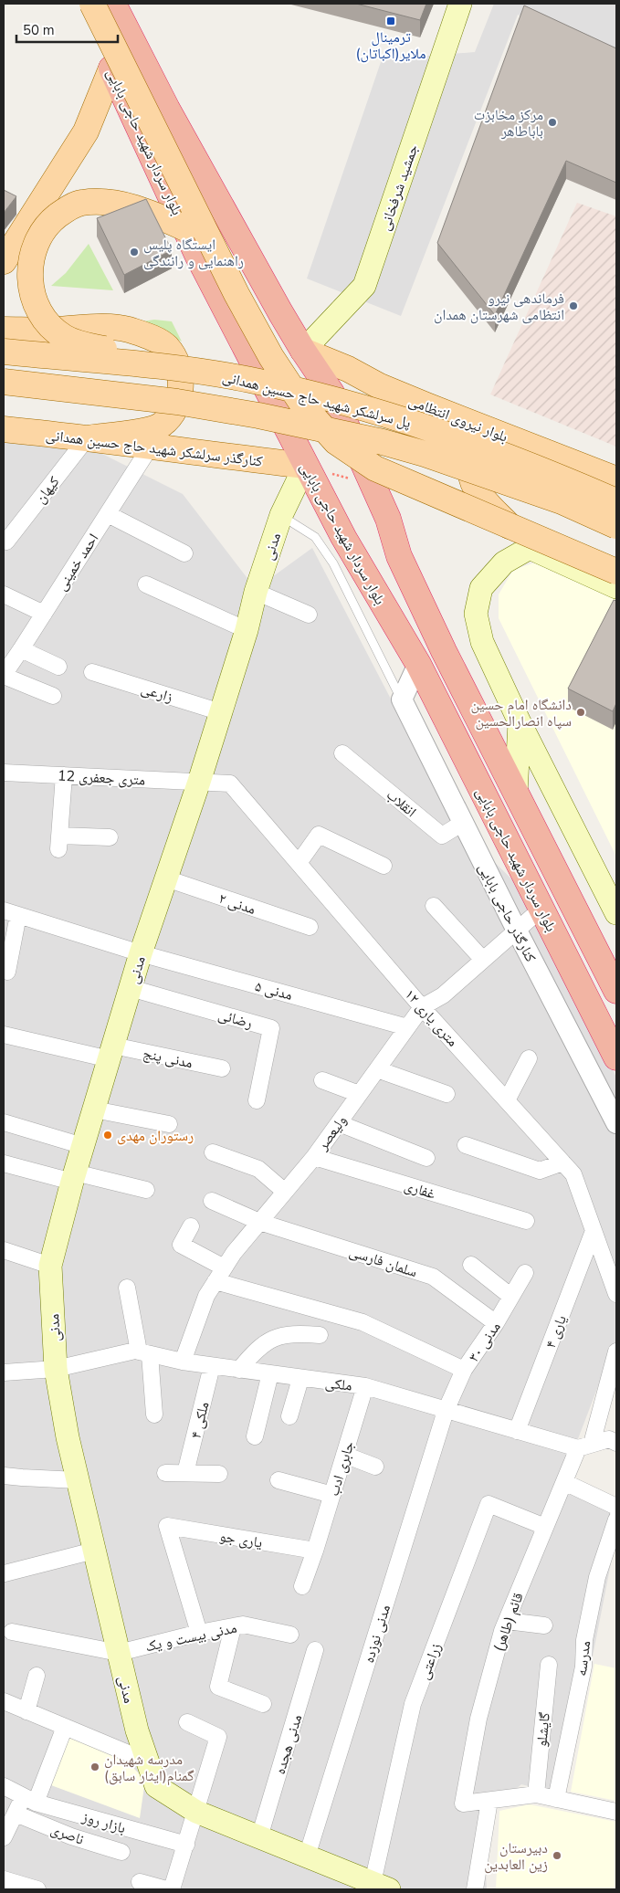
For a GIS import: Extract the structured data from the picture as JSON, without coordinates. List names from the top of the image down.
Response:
{
  "streets": {
    "highway": ["بلوار سردار شهید حاجی بابایی"],
    "main road": [
      "جمشید شرفخانی",
      "پل سرلشکر شهید حاج حسین همدانی",
      "بلوار نیروی انتظامی",
      "کنارگذر سرلشکر شهید حاج حسین همدانی",
      "مدنی"
    ],
    "street": [
      "کیهان",
      "احمد خمینی",
      "زارعی",
      "12 متری جعفری",
      "انقلاب",
      "مدنی ۲",
      "کنارگذر حاجی بابایی",
      "مدنی ۵",
      "۱۲ متری یاری",
      "رضائی",
      "مدنی پنج",
      "ولیعصر",
      "غفاری",
      "سلمان فارسی",
      "یاری ۴",
      "مدنی ۳۰",
      "ملکی",
      "ملکی ۴",
      "جابری ادب",
      "یاری جو",
      "قائم (طاهر)",
      "مدنی نوزده",
      "مدنی بیست و یک",
      "مدرسه",
      "زراعتی",
      "گایشلو",
      "مدنی هجده",
      "بازار روز",
      "ناصری"
    ]
  },
  "crossings": [
    ["بلوار سردار شهید حاجی بابایی", "جمشید شرفخانی"],
    ["بلوار سردار شهید حاجی بابایی", "بلوار نیروی انتظامی"],
    ["بلوار سردار شهید حاجی بابایی", "کنارگذر سرلشکر شهید حاج حسین همدانی"],
    ["بلوار سردار شهید حاجی بابایی", "مدنی"],
    ["بلوار سردار شهید حاجی بابایی", "ولیعصر"],
    ["جمشید شرفخانی", "بلوار نیروی انتظامی"],
    ["کنارگذر سرلشکر شهید حاج حسین همدانی", "کیهان"],
    ["کنارگذر سرلشکر شهید حاج حسین همدانی", "مدنی"],
    ["کنارگذر سرلشکر شهید حاج حسین همدانی", "احمد خمینی"],
    ["مدنی", "زارعی"],
    ["مدنی", "12 متری جعفری"],
    ["مدنی", "مدنی ۲"],
    ["مدنی", "مدنی ۵"],
    ["مدنی", "۱۲ متری یاری"],
    ["مدنی", "رضائی"],
    ["مدنی", "مدنی پنج"],
    ["مدنی", "ملکی"],
    ["مدنی", "مدنی نوزده"],
    ["مدنی", "مدنی بیست و یک"],
    ["مدنی", "زراعتی"],
    ["مدنی", "مدنی هجده"],
    ["12 متری جعفری", "۱۲ متری یاری"],
    ["انقلاب", "کنارگذر حاجی بابایی"],
    ["کنارگذر حاجی بابایی", "ولیعصر"],
    ["مدنی ۵", "ولیعصر"],
    ["۱۲ متری یاری", "ولیعصر"],
    ["۱۲ متری یاری", "یاری ۴"],
    ["ولیعصر", "غفاری"],
    ["ولیعصر", "سلمان فارسی"],
    ["ولیعصر", "ملکی"],
    ["سلمان فارسی", "مدنی ۳۰"],
    ["یاری ۴", "ملکی"],
    ["مدنی ۳۰", "ملکی"],
    ["مدنی ۳۰", "مدنی نوزده"],
    ["ملکی", "ملکی ۴"],
    ["ملکی", "جابری ادب"],
    ["ملکی", "قائم (طاهر)"],
    ["ملکی", "مدنی نوزده"],
    ["جابری ادب", "یاری جو"],
    ["یاری جو", "مدنی بیست و یک"],
    ["قائم (طاهر)", "زراعتی"]
  ],
  "places": {
    "transit": ["ترمینال ملایر(اکباتان)"],
    "other": [
      "مرکز مخابزت باباطاهر",
      "ایستگاه پلیس راهنمایی و رانندگی",
      "فرماندهی نیرو انتظامی شهرستان همدان",
      "دانشگاه امام حسین سپاه انصارالحسین",
      "رستوران مهدی",
      "مدرسه شهیدان گمنام(ایثار سابق)",
      "دبیرستان زین العابدین"
    ]
  },
  "scale_bar": "50 m"
}
